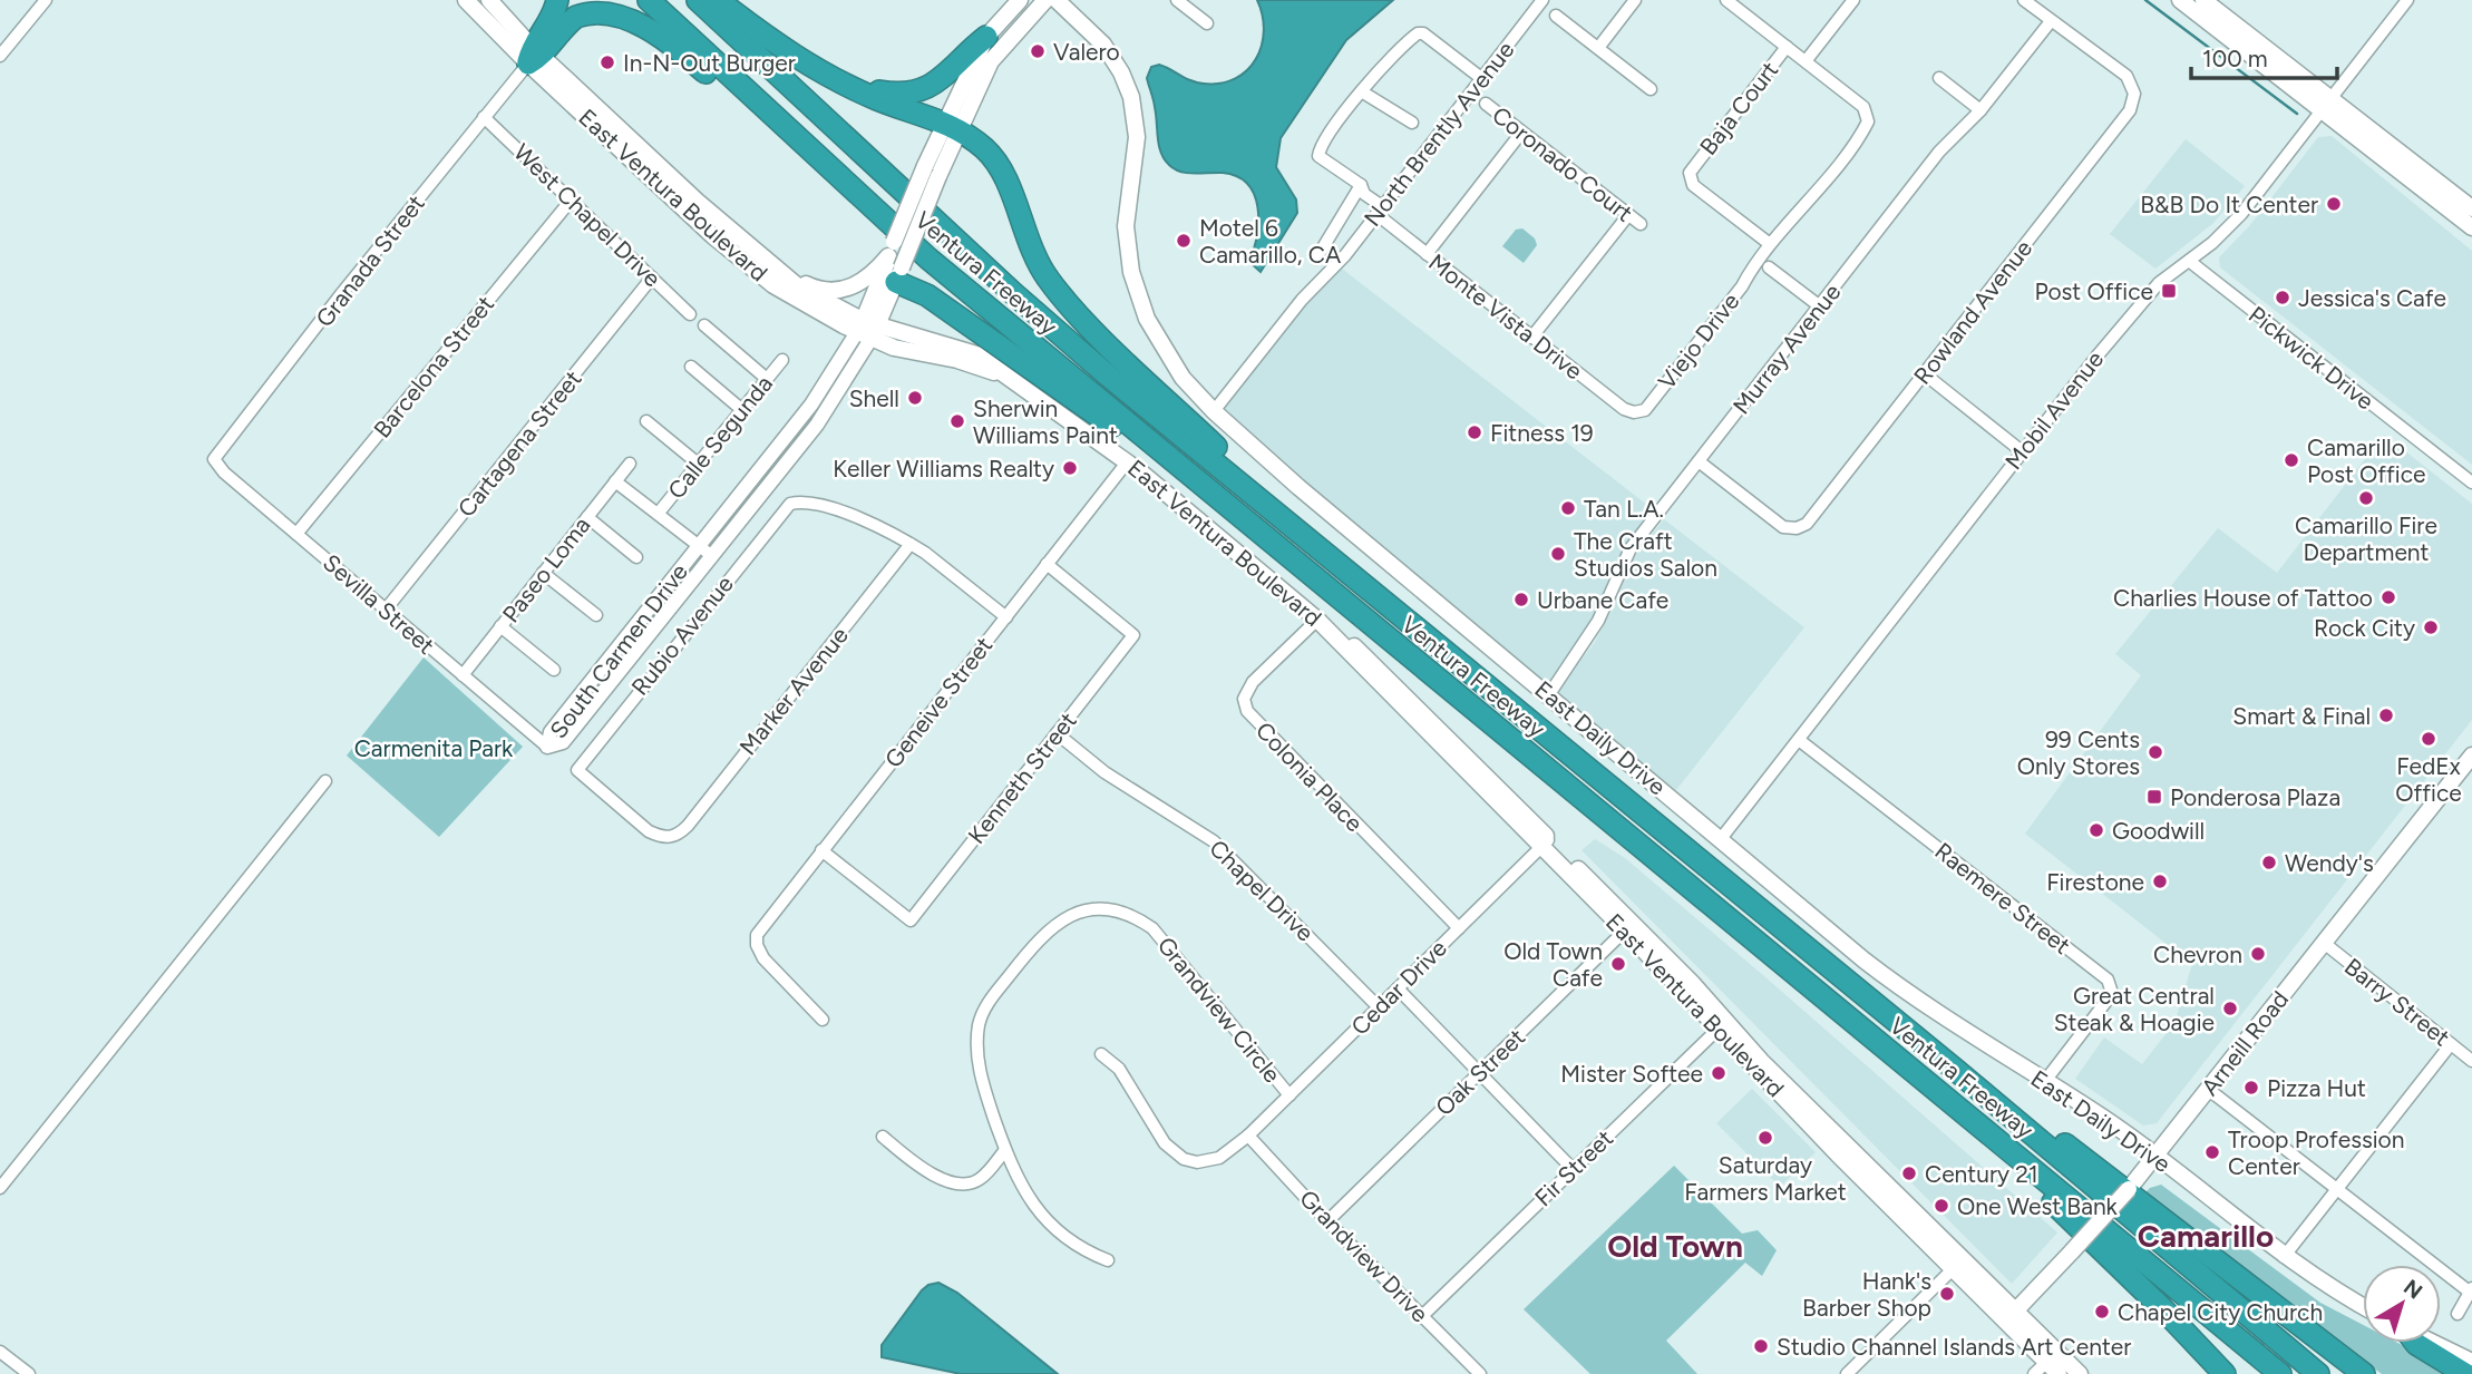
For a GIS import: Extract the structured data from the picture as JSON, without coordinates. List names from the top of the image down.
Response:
{
  "streets": {
    "highway": ["Ventura Freeway"],
    "main road": ["East Ventura Boulevard", "East Daily Drive", "Arneill Road"],
    "street": [
      "Baja Court",
      "North Brently Avenue",
      "Coronado Court",
      "West Chapel Drive",
      "Granada Street",
      "Rowland Avenue",
      "Monte Vista Drive",
      "Viejo Drive",
      "Murray Avenue",
      "Pickwick Drive",
      "Barcelona Street",
      "Mobil Avenue",
      "Calle Segunda",
      "Cartagena Street",
      "Paseo Loma",
      "Sevilla Street",
      "Rubio Avenue",
      "South Carmen Drive",
      "Marker Avenue",
      "Geneive Street",
      "Colonia Place",
      "Kenneth Street",
      "Chapel Drive",
      "Raemere Street",
      "Cedar Drive",
      "Barry Street",
      "Grandview Circle",
      "Oak Street",
      "Fir Street",
      "Grandview Drive"
    ]
  },
  "crossings": [
    ["Baja Court", "Viejo Drive"],
    ["North Brently Avenue", "Monte Vista Drive"],
    ["North Brently Avenue", "East Daily Drive"],
    ["East Ventura Boulevard", "Granada Street"],
    ["East Ventura Boulevard", "South Carmen Drive"],
    ["East Ventura Boulevard", "Geneive Street"],
    ["East Ventura Boulevard", "Colonia Place"],
    ["East Ventura Boulevard", "Cedar Drive"],
    ["East Ventura Boulevard", "Arneill Road"],
    ["East Ventura Boulevard", "Oak Street"],
    ["East Ventura Boulevard", "Fir Street"],
    ["West Chapel Drive", "Granada Street"],
    ["West Chapel Drive", "Barcelona Street"],
    ["West Chapel Drive", "Cartagena Street"],
    ["Granada Street", "Sevilla Street"],
    ["Rowland Avenue", "Murray Avenue"],
    ["Monte Vista Drive", "Viejo Drive"],
    ["Murray Avenue", "East Daily Drive"],
    ["Pickwick Drive", "Mobil Avenue"],
    ["Barcelona Street", "Sevilla Street"],
    ["Mobil Avenue", "East Daily Drive"],
    ["Mobil Avenue", "Raemere Street"],
    ["Calle Segunda", "Paseo Loma"],
    ["Calle Segunda", "South Carmen Drive"],
    ["Cartagena Street", "Sevilla Street"],
    ["Paseo Loma", "Sevilla Street"],
    ["Sevilla Street", "South Carmen Drive"],
    ["Rubio Avenue", "Marker Avenue"],
    ["Geneive Street", "Kenneth Street"],
    ["East Daily Drive", "Raemere Street"],
    ["East Daily Drive", "Arneill Road"],
    ["Colonia Place", "Cedar Drive"],
    ["Kenneth Street", "Chapel Drive"],
    ["Chapel Drive", "Cedar Drive"],
    ["Cedar Drive", "Grandview Circle"],
    ["Cedar Drive", "Grandview Drive"],
    ["Barry Street", "Arneill Road"],
    ["Oak Street", "Grandview Drive"],
    ["Fir Street", "Grandview Drive"]
  ],
  "districts": ["Camarillo", "Old Town"],
  "parks": ["Carmenita Park"],
  "places": {
    "other": [
      "Valero",
      "In-N-Out Burger",
      "B&B Do It Center",
      "Motel 6 Camarillo, CA",
      "Jessica's Cafe",
      "Shell",
      "Sherwin Williams Paint",
      "Fitness 19",
      "Camarillo Post Office",
      "Keller Williams Realty",
      "Camarillo Fire Department",
      "Tan L.A.",
      "The Craft Studios Salon",
      "Charlies House of Tattoo",
      "Urbane Cafe",
      "Rock City",
      "Smart & Final",
      "FedEx Office",
      "99 Cents Only Stores",
      "Goodwill",
      "Wendy's",
      "Firestone",
      "Chevron",
      "Old Town Cafe",
      "Great Central Steak & Hoagie",
      "Mister Softee",
      "Pizza Hut",
      "Saturday Farmers Market",
      "Troop Profession Center",
      "Century 21",
      "One West Bank",
      "Hank's Barber Shop",
      "Chapel City Church",
      "Studio Channel Islands Art Center"
    ],
    "transit": ["Post Office", "Ponderosa Plaza"]
  },
  "scale_bar": "100 m",
  "north": "top right"
}
